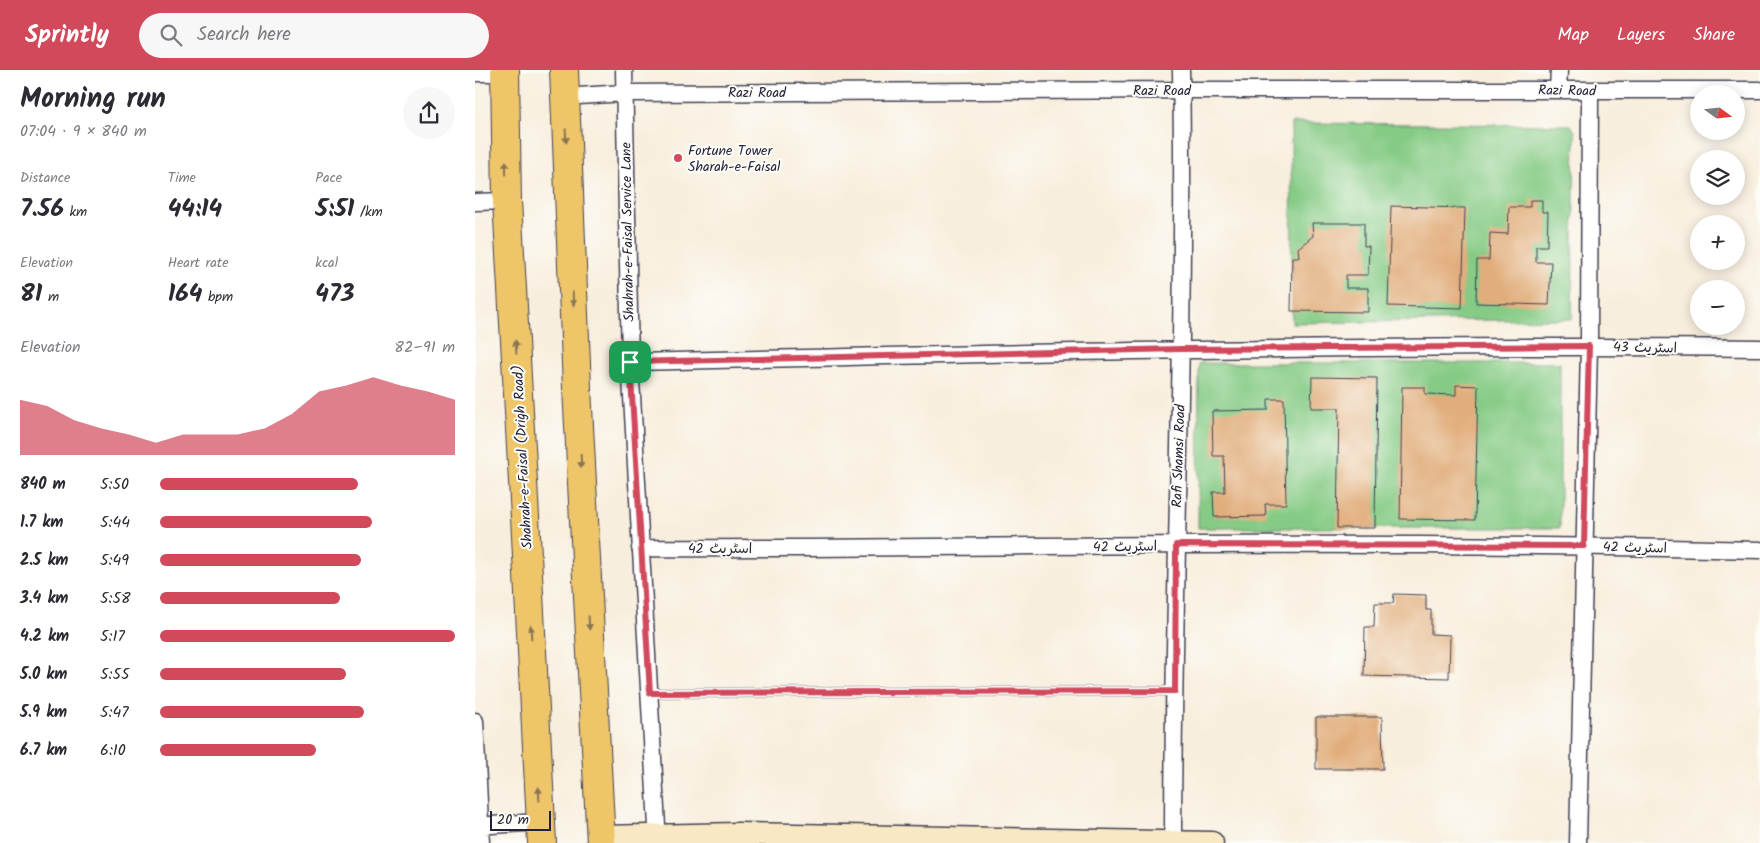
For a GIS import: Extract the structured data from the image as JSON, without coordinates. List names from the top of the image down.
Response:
{
  "streets": {
    "highway": ["Shahrah-e-Faisal (Drigh Road)"],
    "street": [
      "Razi Road",
      "Shahrah-e-Faisal Service Lane",
      "اسٹریٹ 43",
      "Rafi Shamsi Road",
      "اسٹریٹ 42"
    ]
  },
  "crossings": [
    ["Razi Road", "Shahrah-e-Faisal Service Lane"],
    ["Razi Road", "Rafi Shamsi Road"],
    ["Shahrah-e-Faisal Service Lane", "اسٹریٹ 43"],
    ["Shahrah-e-Faisal Service Lane", "اسٹریٹ 42"],
    ["اسٹریٹ 43", "Rafi Shamsi Road"],
    ["Rafi Shamsi Road", "اسٹریٹ 42"]
  ],
  "places": ["Fortune Tower Sharah-e-Faisal"],
  "scale_bar": "20 m",
  "north": "right",
  "page": {
    "header": "Sprintly",
    "search": "Search here",
    "nav": ["Map", "Layers", "Share"],
    "heading": ["Morning run", "07:04 · 9 × 840 m"],
    "map_buttons": ["+", "−"],
    "stats": [
      ["Distance", "7.56 km"],
      ["Time", "44:14"],
      ["Pace", "5:51 /km"],
      ["Elevation", "81 m"],
      ["Heart rate", "164 bpm"],
      ["kcal", "473"]
    ],
    "chart": ["Elevation", "82–91 m"],
    "list": [
      {
        "name": "840 m",
        "note": "5:50"
      },
      {
        "name": "1.7 km",
        "note": "5:44"
      },
      {
        "name": "2.5 km",
        "note": "5:49"
      },
      {
        "name": "3.4 km",
        "note": "5:58"
      },
      {
        "name": "4.2 km",
        "note": "5:17"
      },
      {
        "name": "5.0 km",
        "note": "5:55"
      },
      {
        "name": "5.9 km",
        "note": "5:47"
      },
      {
        "name": "6.7 km",
        "note": "6:10"
      }
    ],
    "scale": "20 m"
  }
}
